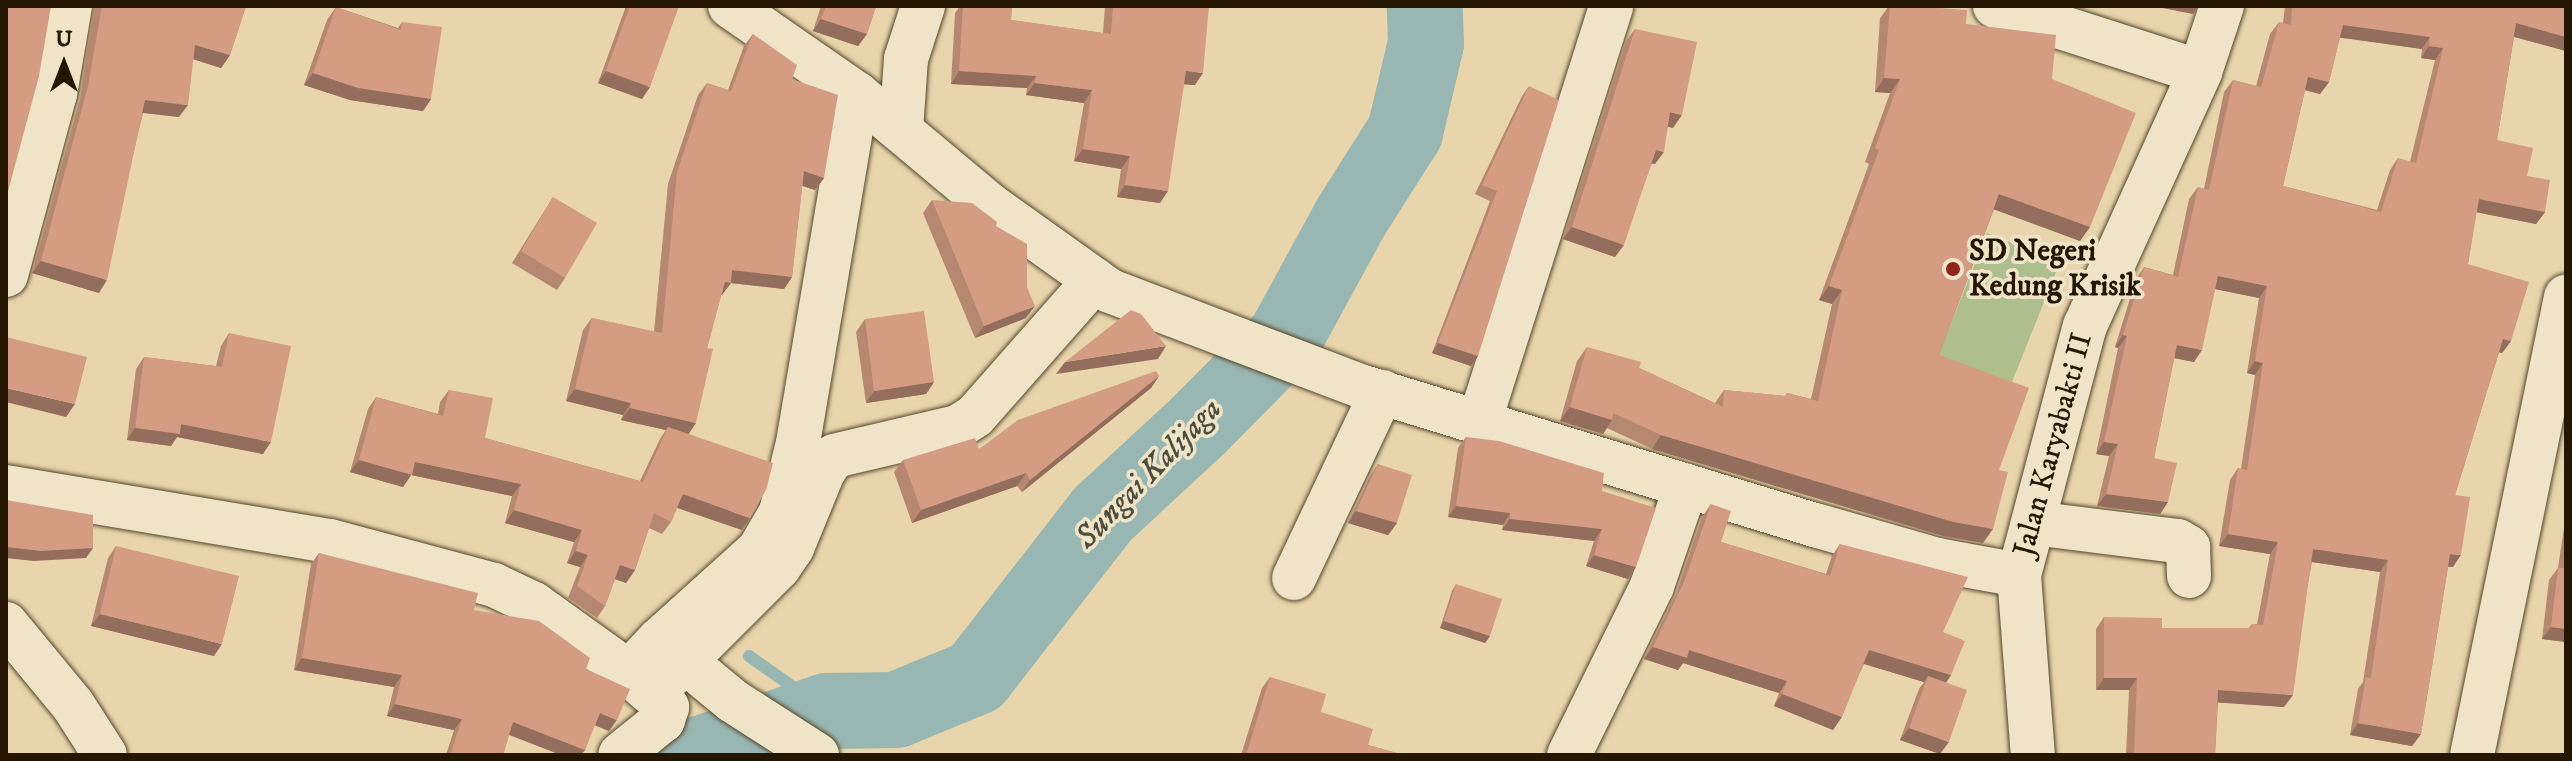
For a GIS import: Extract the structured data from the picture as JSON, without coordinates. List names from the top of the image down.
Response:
{
  "streets": {
    "street": ["Jalan Karyabakti II"]
  },
  "water": ["Sungai Kalijaga"],
  "places": ["SD Negeri Kedung Krisik"],
  "north": "top"
}
